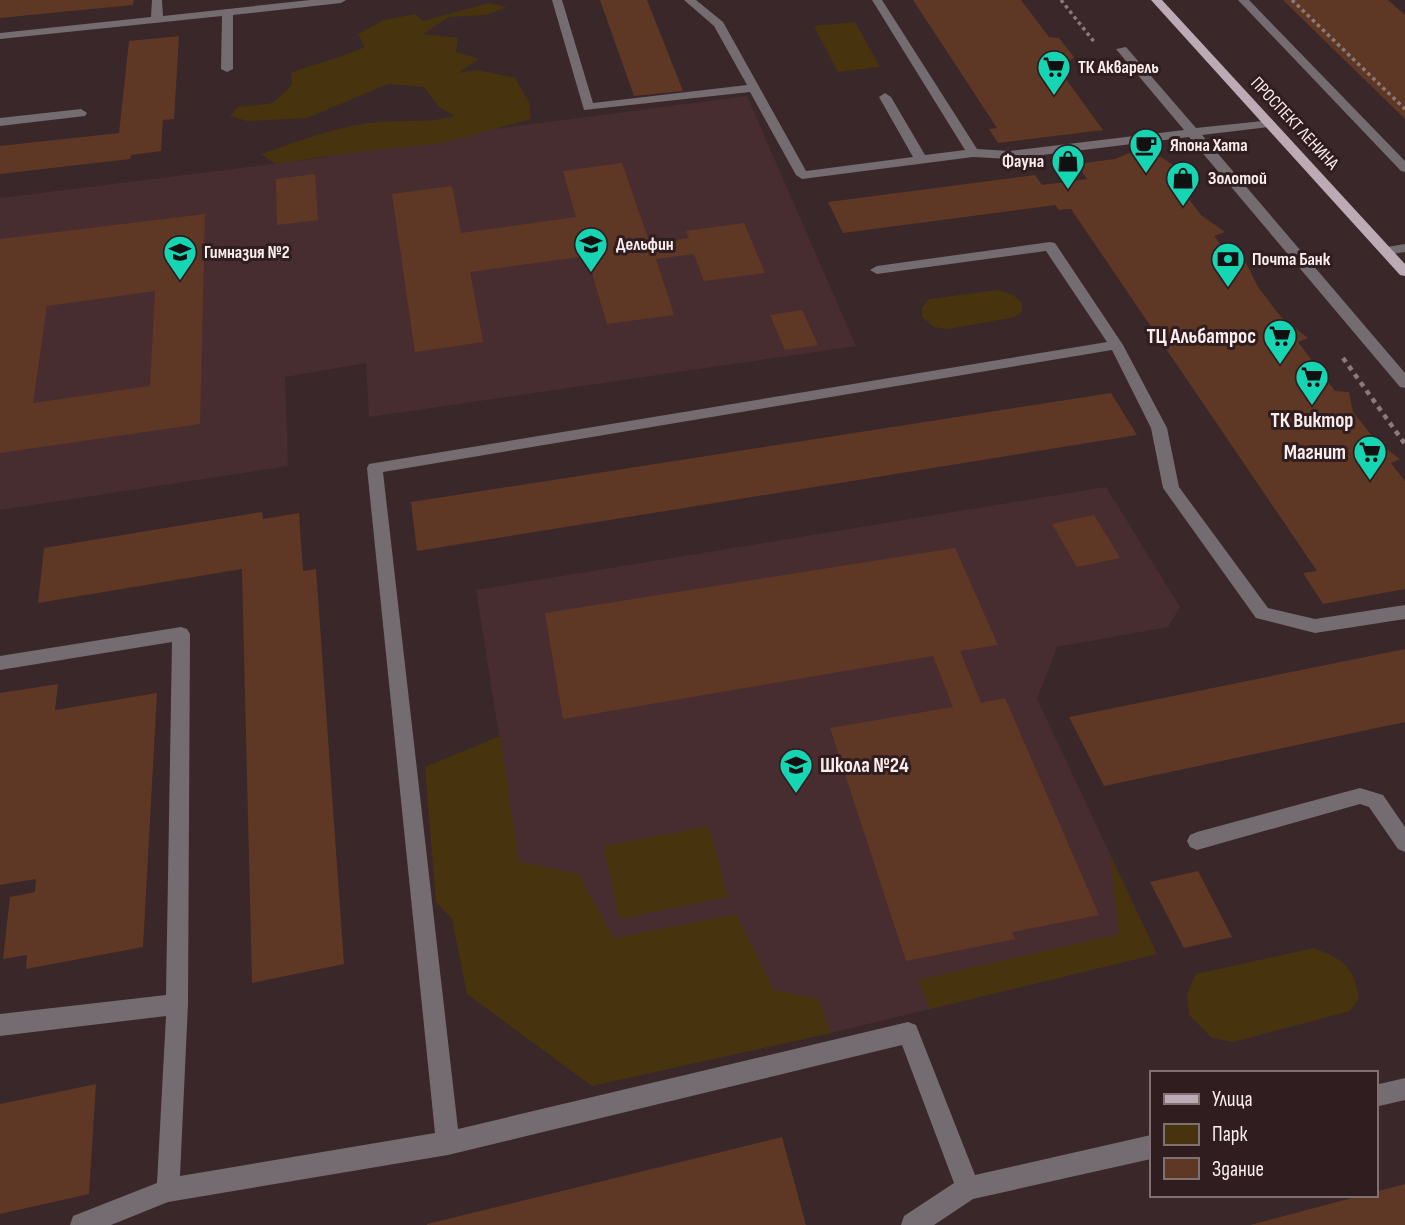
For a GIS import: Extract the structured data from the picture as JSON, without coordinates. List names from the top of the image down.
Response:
{
  "streets": {
    "main road": ["ПРОСПЕКТ ЛЕНИНА"]
  },
  "places": {
    "supermarket": [
      "ТК Акварель",
      "ТЦ Альбатрос",
      "ТК Виктор",
      "Магнит"
    ],
    "cafe": ["Япона Хата"],
    "shop": ["Фауна", "Золотой"],
    "school or university": ["Дельфин", "Гимназия №2", "Школа №24"],
    "bank": ["Почта Банк"]
  },
  "legend": ["Улица", "Парк", "Здание"]
}
